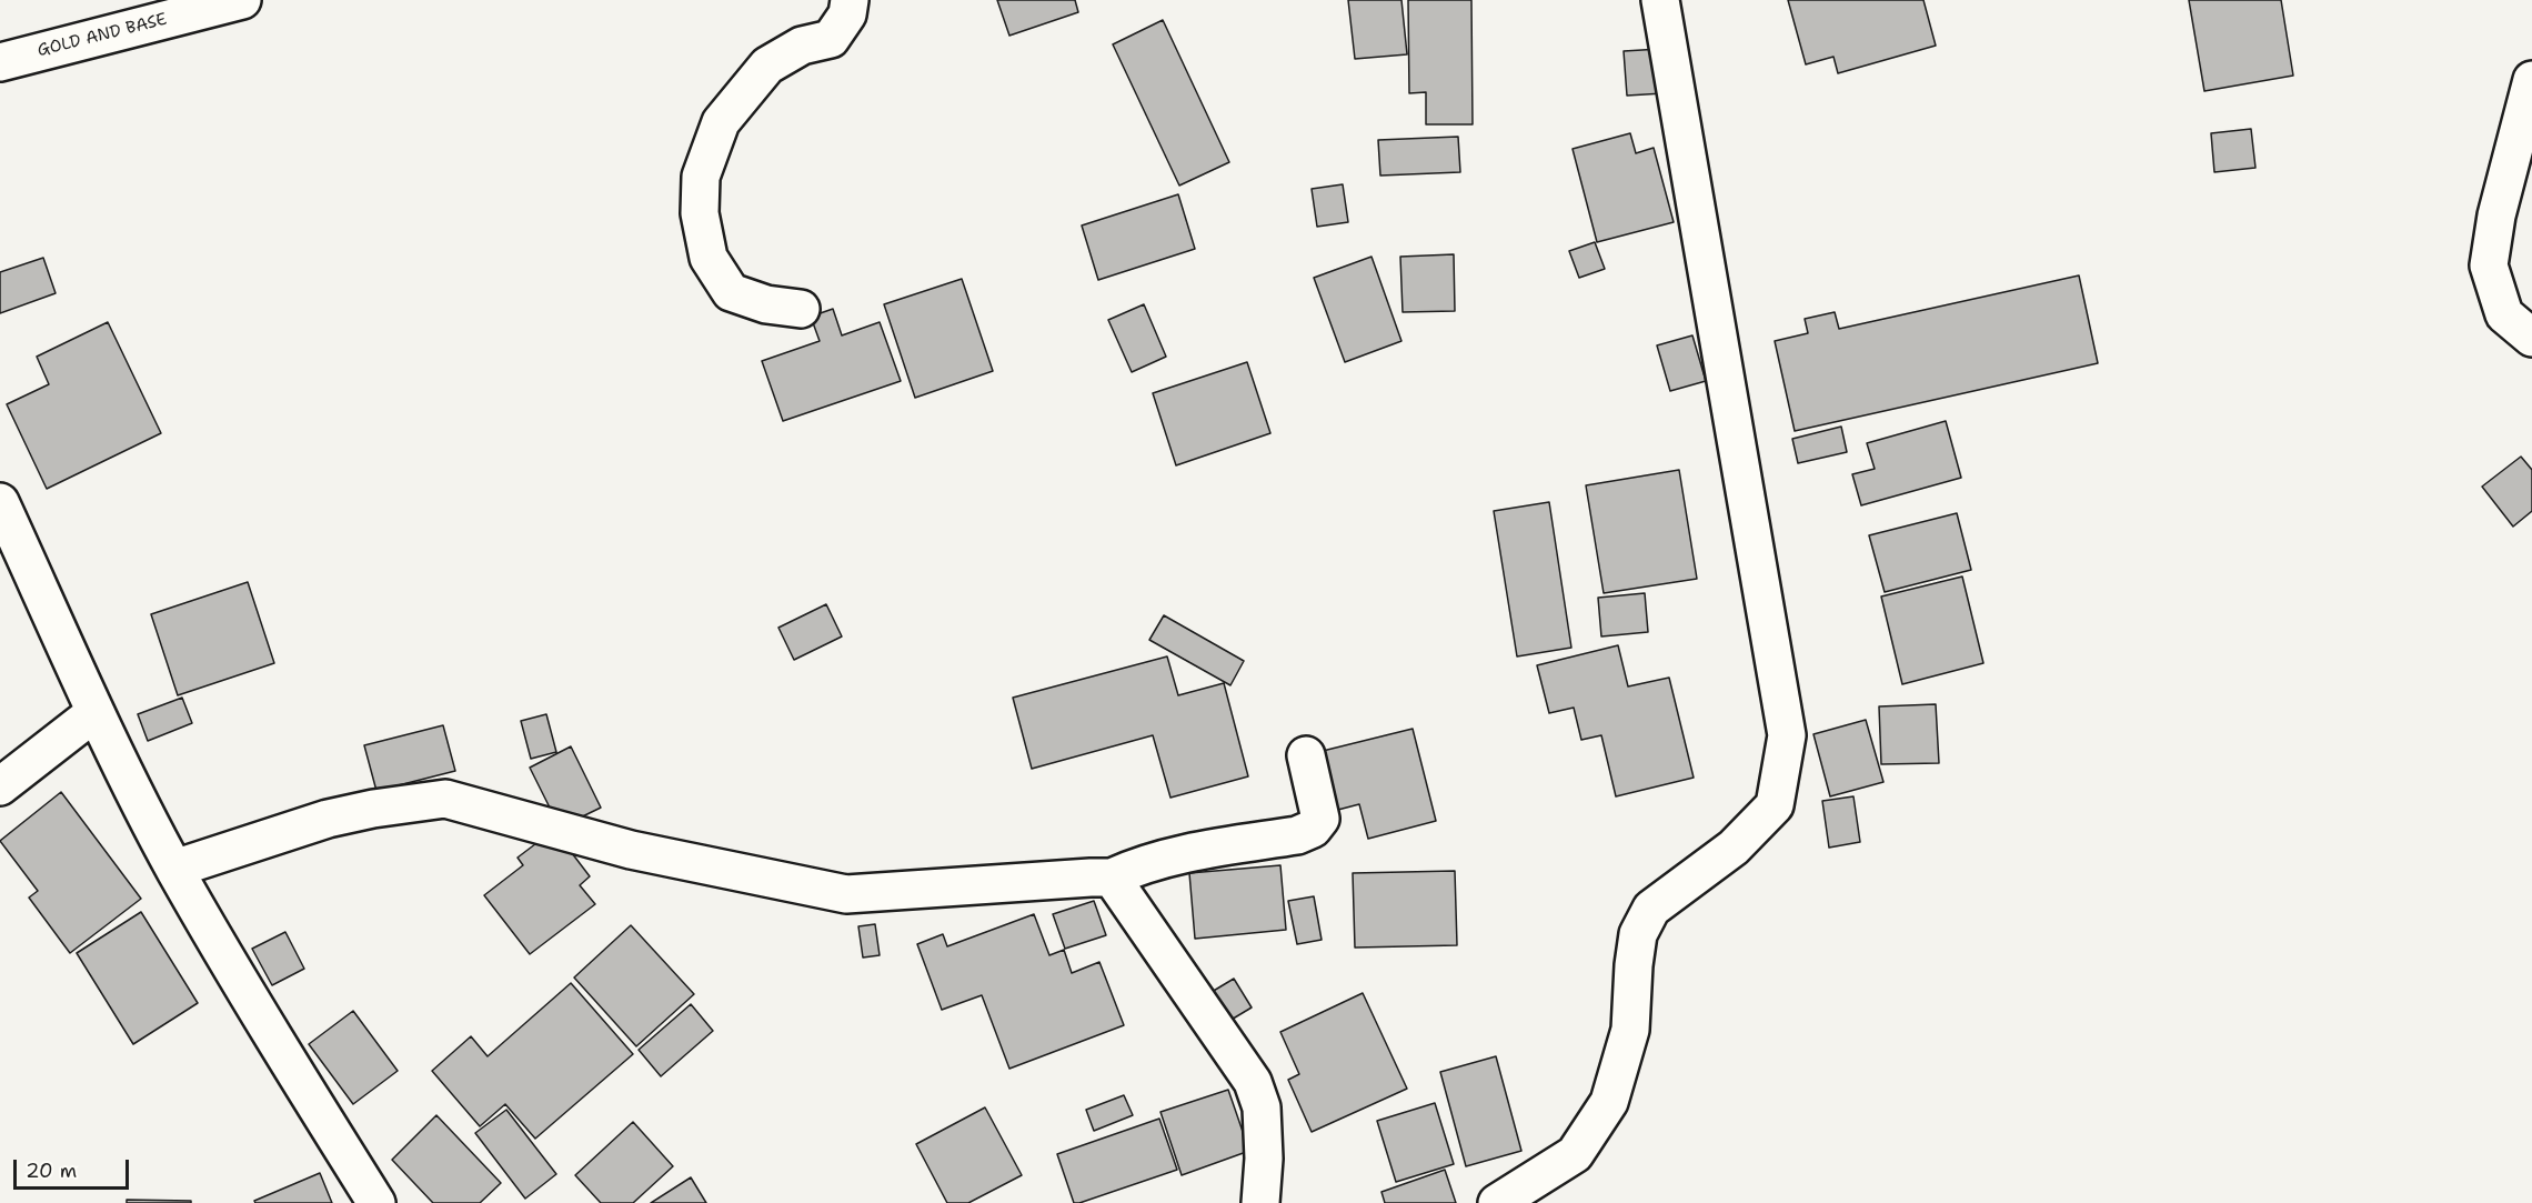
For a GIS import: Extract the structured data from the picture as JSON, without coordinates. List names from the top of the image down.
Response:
{
  "streets": {
    "street": ["GOLD AND BASE"]
  },
  "scale_bar": "20 m"
}
